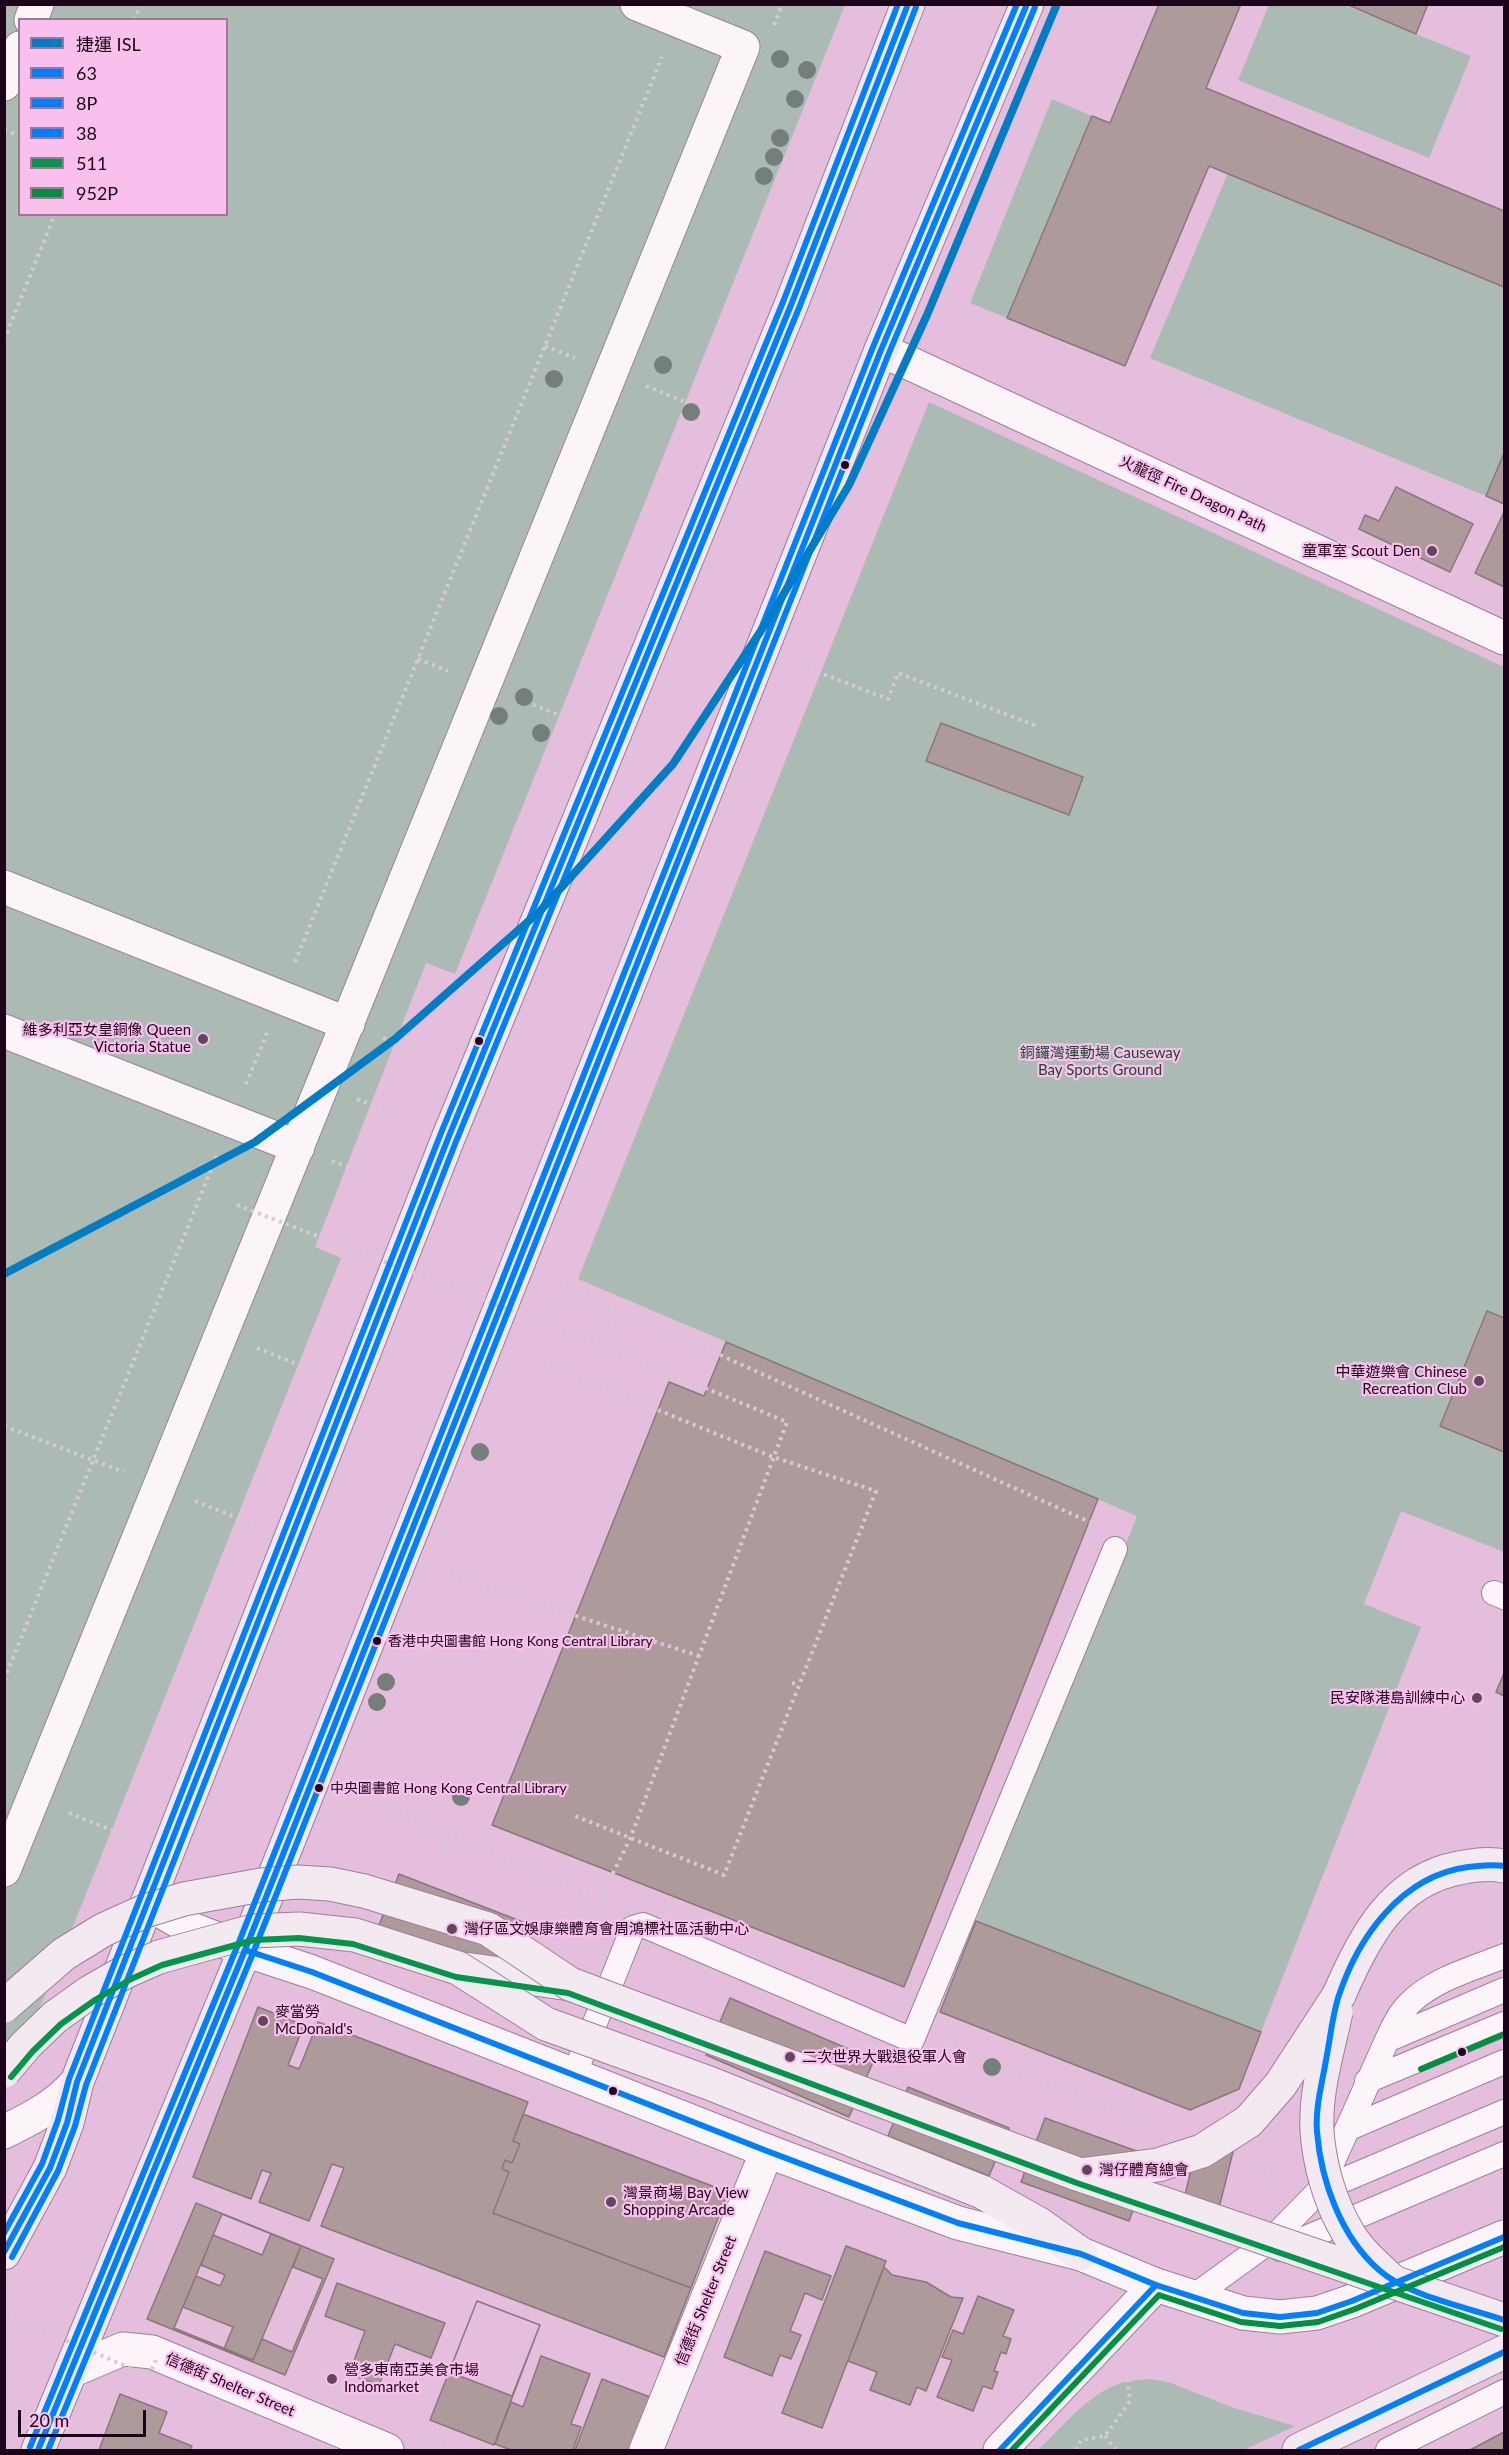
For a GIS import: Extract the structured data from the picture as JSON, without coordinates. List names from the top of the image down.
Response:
{
  "streets": {
    "street": ["火龍徑 Fire Dragon Path", "信德街 Shelter Street"]
  },
  "parks": ["銅鑼灣運動場 Causeway Bay Sports Ground"],
  "places": [
    "童軍室 Scout Den",
    "維多利亞女皇銅像 Queen Victoria Statue",
    "中華遊樂會 Chinese Recreation Club",
    "香港中央圖書館 Hong Kong Central Library",
    "民安隊港島訓練中心",
    "中央圖書館 Hong Kong Central Library",
    "灣仔區文娛康樂體育會周鴻標社區活動中心",
    "麥當勞 McDonald's",
    "二次世界大戰退役軍人會",
    "灣仔體育總會",
    "灣景商場 Bay View Shopping Arcade",
    "營多東南亞美食市場 Indomarket"
  ],
  "lines": [
    "metro line ISL",
    "transit line 63",
    "transit line 38",
    "transit line 8P",
    "transit line 511",
    "transit line 952P"
  ],
  "legend": [
    "捷運 ISL",
    "63",
    "8P",
    "38",
    "511",
    "952P"
  ],
  "scale_bar": "20 m"
}
